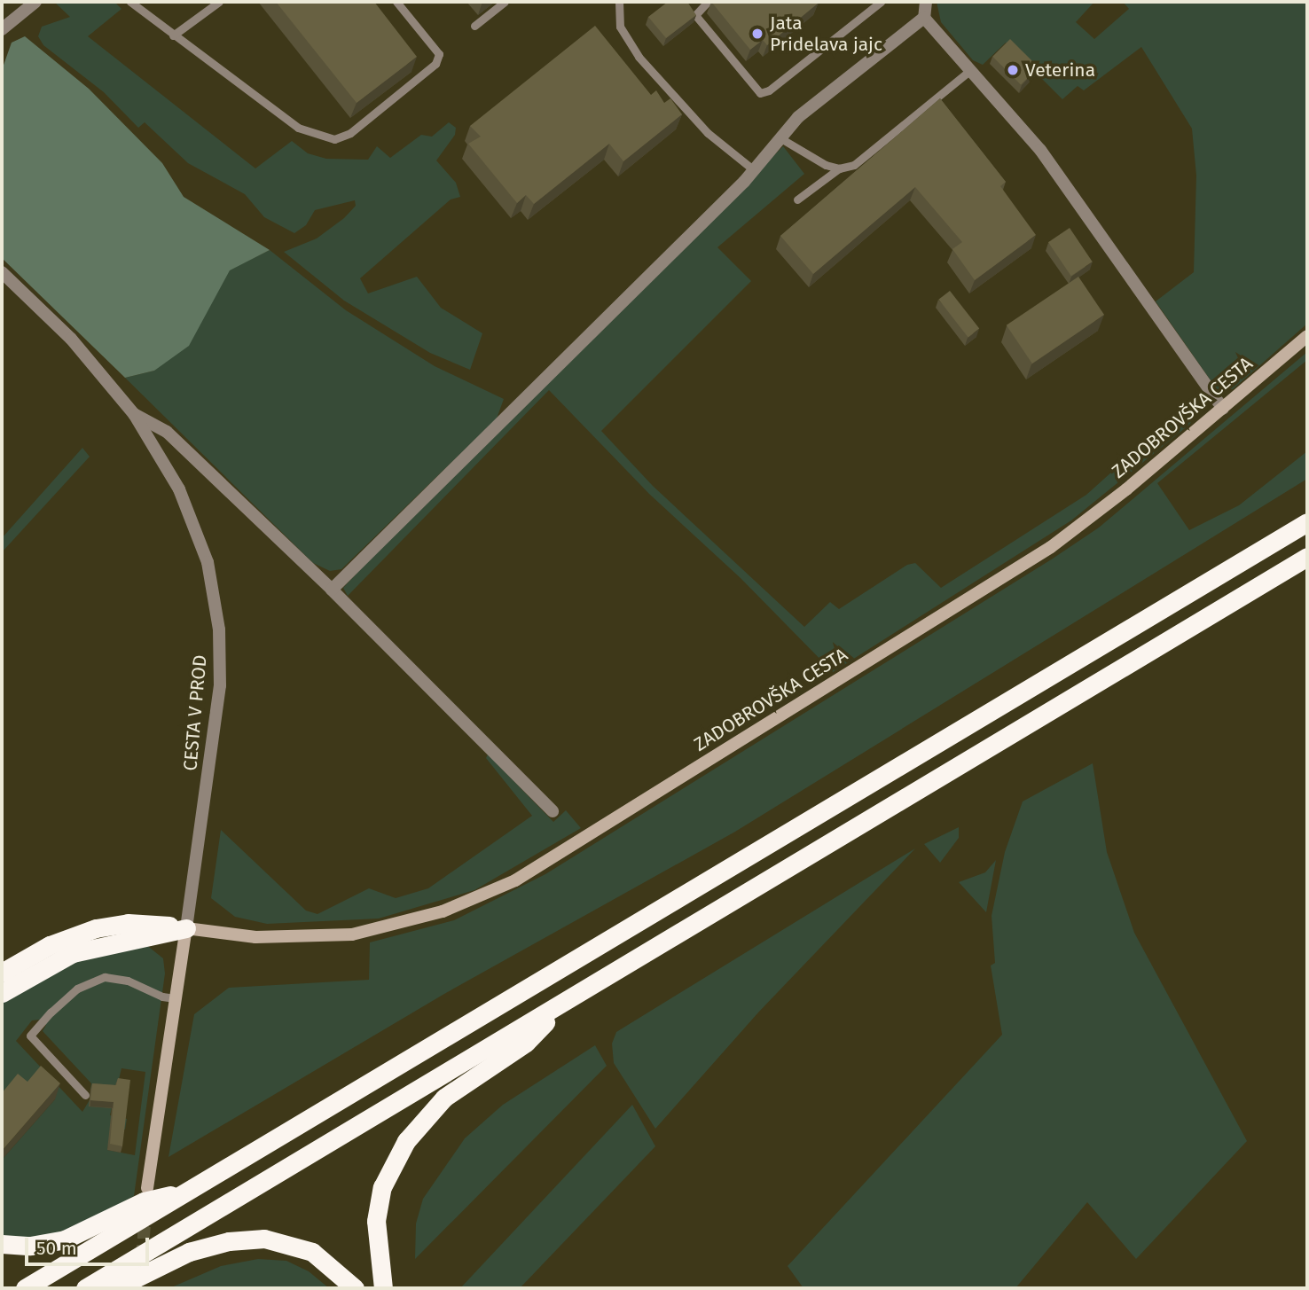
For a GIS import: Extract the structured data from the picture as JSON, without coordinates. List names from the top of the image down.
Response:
{
  "streets": {
    "main road": ["ZADOBROVŠKA CESTA"],
    "street": ["CESTA V PROD"]
  },
  "crossings": [
    ["ZADOBROVŠKA CESTA", "CESTA V PROD"]
  ],
  "places": ["Jata Pridelava jajc", "Veterina"],
  "scale_bar": "50 m"
}
